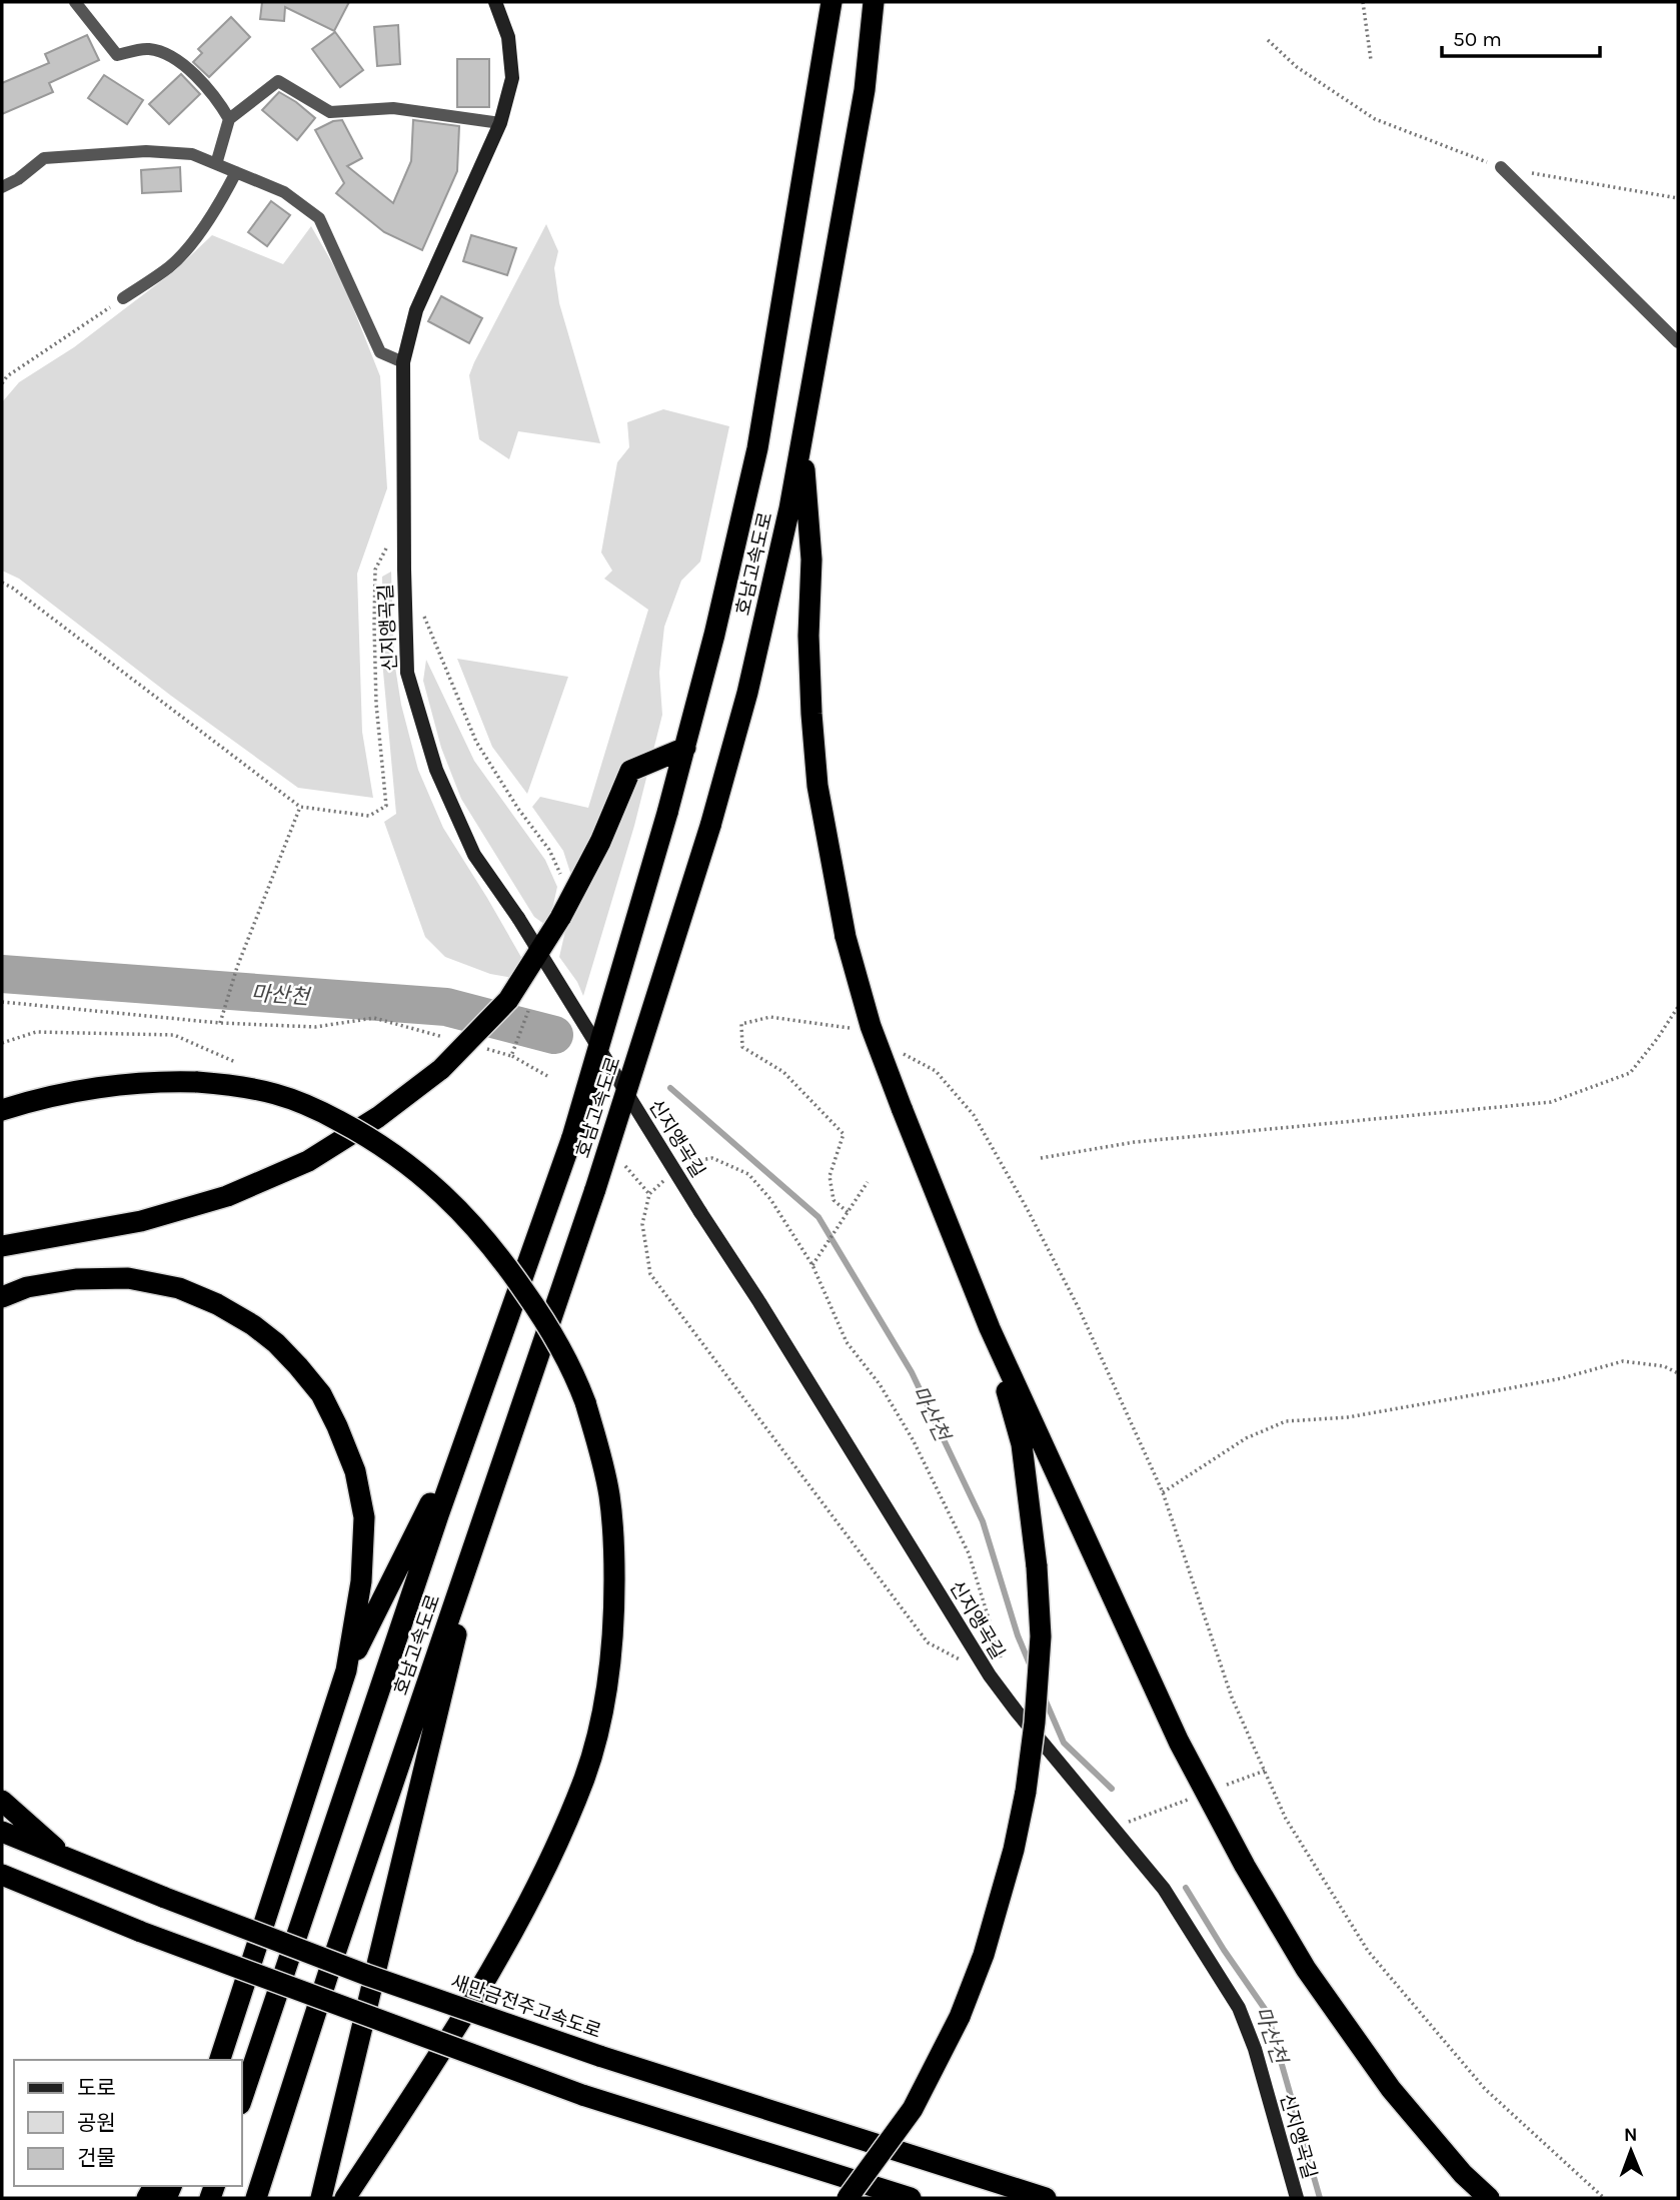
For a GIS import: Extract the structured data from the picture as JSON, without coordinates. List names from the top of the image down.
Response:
{
  "streets": {
    "highway": ["호남고속도로", "새만금전주고속도로"],
    "street": ["신지앵곡길"]
  },
  "water": ["마산천"],
  "legend": ["도로", "공원", "건물"],
  "scale_bar": "50 m",
  "north": "top"
}
